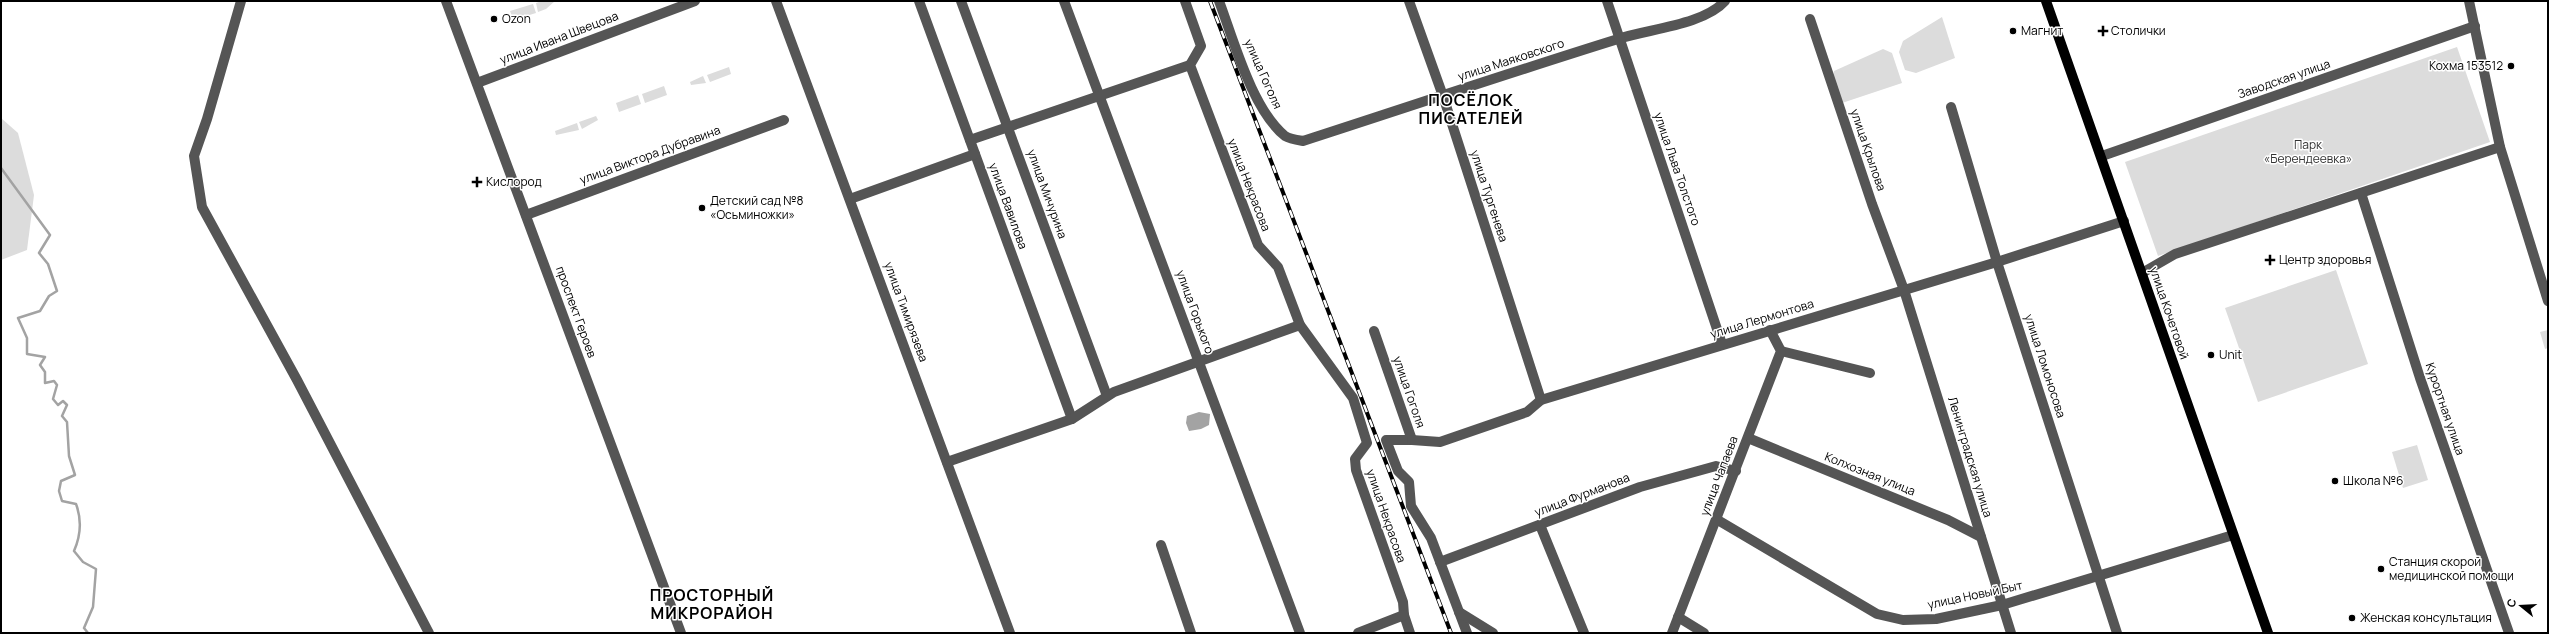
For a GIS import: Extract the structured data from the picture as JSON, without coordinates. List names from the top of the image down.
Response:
{
  "streets": {
    "main road": ["улица Кочетовой"],
    "street": [
      "улица Ивана Швецова",
      "улица Маяковского",
      "улица Гоголя",
      "Заводская улица",
      "улица Крылова",
      "улица Виктора Дубравина",
      "улица Льва Толстого",
      "улица Некрасова",
      "улица Мичурина",
      "улица Тургенева",
      "улица Вавилова",
      "проспект Героев",
      "улица Тимирязева",
      "улица Горького",
      "улица Лермонтова",
      "улица Ломоносова",
      "Курортная улица",
      "Ленинградская улица",
      "Колхозная улица",
      "улица Чапаева",
      "улица Фурманова",
      "улица Новый Быт"
    ]
  },
  "crossings": [
    ["улица Ивана Швецова", "проспект Героев"],
    ["улица Маяковского", "улица Гоголя"],
    ["улица Маяковского", "улица Льва Толстого"],
    ["улица Маяковского", "улица Тургенева"],
    ["улица Гоголя", "улица Лермонтова"],
    ["улица Гоголя", "улица Фурманова"],
    ["Заводская улица", "улица Кочетовой"],
    ["улица Крылова", "улица Лермонтова"],
    ["улица Крылова", "Ленинградская улица"],
    ["улица Виктора Дубравина", "проспект Героев"],
    ["улица Льва Толстого", "улица Лермонтова"],
    ["улица Тургенева", "улица Лермонтова"],
    ["улица Кочетовой", "улица Лермонтова"],
    ["улица Кочетовой", "улица Новый Быт"],
    ["улица Лермонтова", "улица Ломоносова"],
    ["улица Лермонтова", "Ленинградская улица"],
    ["улица Ломоносова", "улица Новый Быт"],
    ["Ленинградская улица", "Колхозная улица"],
    ["Ленинградская улица", "улица Новый Быт"],
    ["Колхозная улица", "улица Чапаева"],
    ["улица Чапаева", "улица Фурманова"],
    ["улица Чапаева", "улица Новый Быт"]
  ],
  "districts": ["ПОСЁЛОК ПИСАТЕЛЕЙ", "ПРОСТОРНЫЙ МИКРОРАЙОН"],
  "parks": ["Парк «Берендеевка»"],
  "places": {
    "other": [
      "Ozon",
      "Магнит",
      "Кохма 153512",
      "Детский сад №8 «Осьминожки»",
      "Unit",
      "Школа №6",
      "Станция скорой медицинской помощи",
      "Женская консультация"
    ],
    "health": ["Столички", "Кислород", "Центр здоровья"]
  },
  "north": "left"
}
